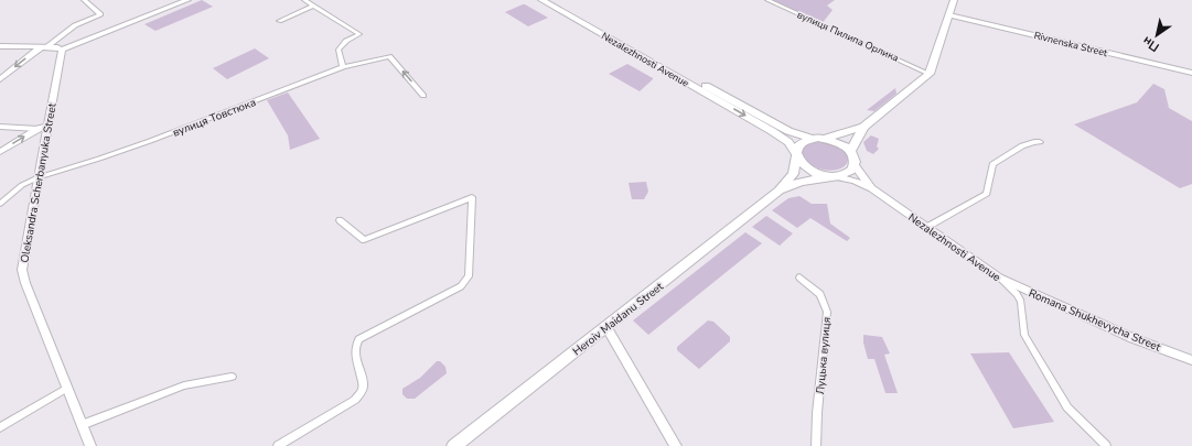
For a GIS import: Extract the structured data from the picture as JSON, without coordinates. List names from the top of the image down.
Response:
{
  "streets": {
    "main road": ["Nezalezhnosti Avenue", "Heroiv Maidanu Street"],
    "street": [
      "вулиця Пилипа Орлика",
      "Rivnenska Street",
      "вулиця Товстюка",
      "Oleksandra Scherbanyuka Street",
      "Romana Shukhevycha Street",
      "Луцька вулиця"
    ]
  },
  "crossings": [
    ["Nezalezhnosti Avenue", "Romana Shukhevycha Street"],
    ["вулиця Товстюка", "Oleksandra Scherbanyuka Street"]
  ],
  "north": "bottom left"
}
